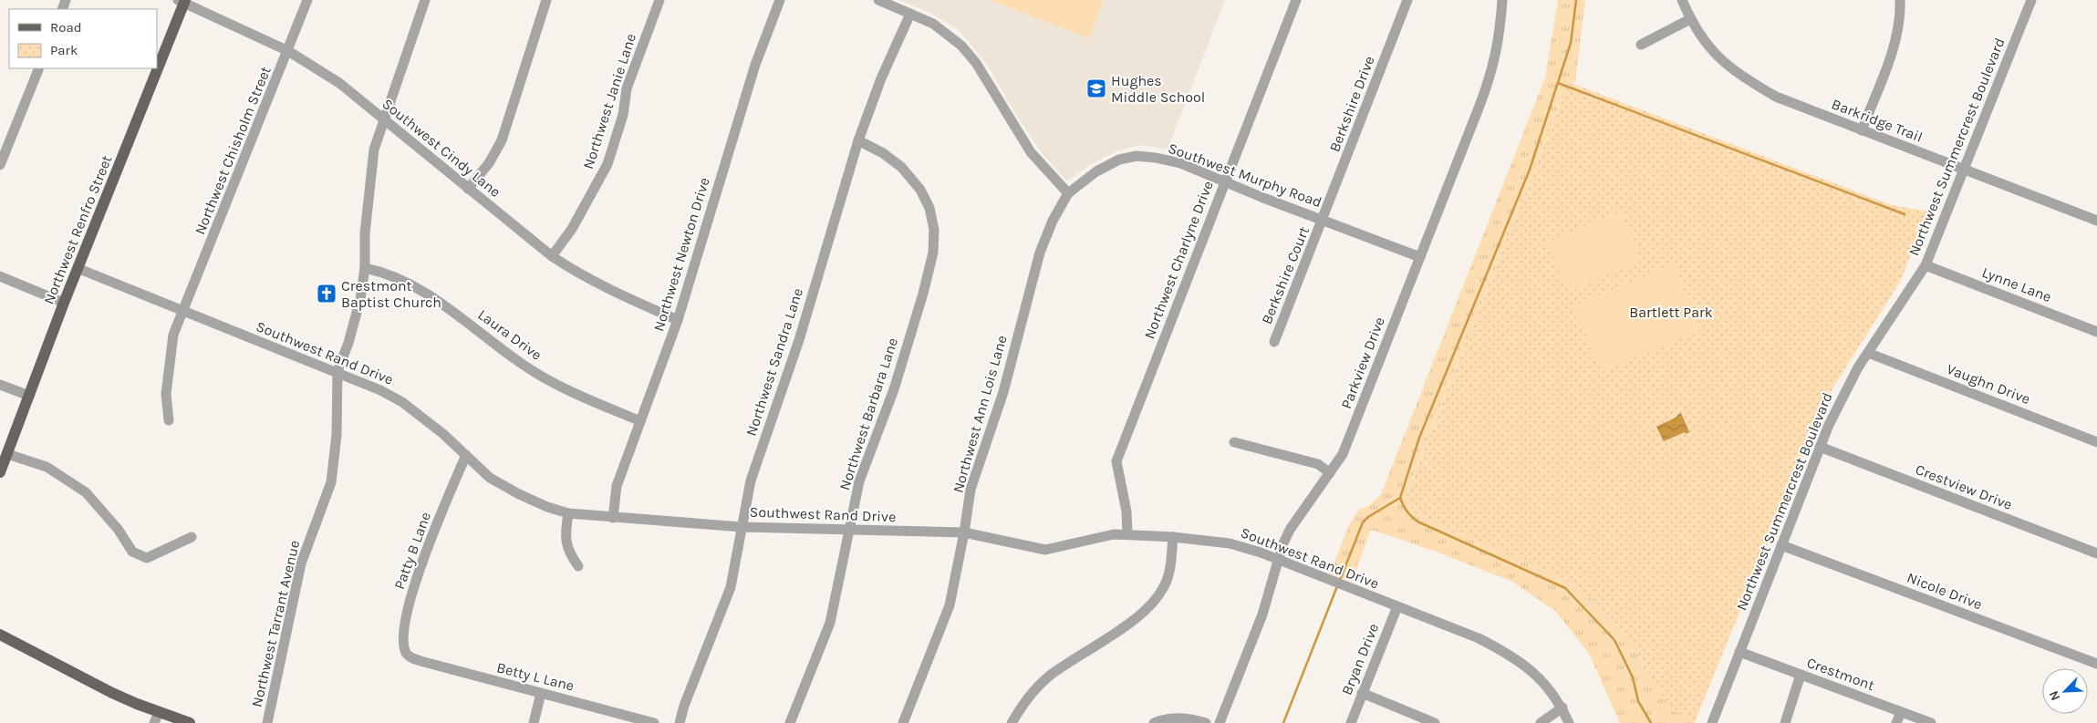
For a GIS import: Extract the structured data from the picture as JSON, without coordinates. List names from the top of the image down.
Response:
{
  "streets": {
    "main road": ["Northwest Renfro Street"],
    "street": [
      "Northwest Janie Lane",
      "Berkshire Drive",
      "Barkridge Trail",
      "Northwest Summercrest Boulevard",
      "Southwest Cindy Lane",
      "Northwest Chisholm Street",
      "Southwest Murphy Road",
      "Northwest Newton Drive",
      "Northwest Charlyne Drive",
      "Berkshire Court",
      "Lynne Lane",
      "Laura Drive",
      "Southwest Rand Drive",
      "Northwest Sandra Lane",
      "Parkview Drive",
      "Vaughn Drive",
      "Northwest Barbara Lane",
      "Northwest Ann Lois Lane",
      "Crestview Drive",
      "Patty B Lane",
      "Nicole Drive",
      "Northwest Tarrant Avenue",
      "Bryan Drive",
      "Crestmont",
      "Betty L Lane"
    ]
  },
  "crossings": [
    ["Northwest Janie Lane", "Southwest Cindy Lane"],
    ["Berkshire Drive", "Southwest Murphy Road"],
    ["Berkshire Drive", "Berkshire Court"],
    ["Barkridge Trail", "Northwest Summercrest Boulevard"],
    ["Northwest Summercrest Boulevard", "Lynne Lane"],
    ["Northwest Summercrest Boulevard", "Vaughn Drive"],
    ["Northwest Summercrest Boulevard", "Crestview Drive"],
    ["Northwest Summercrest Boulevard", "Nicole Drive"],
    ["Northwest Summercrest Boulevard", "Crestmont"],
    ["Southwest Cindy Lane", "Northwest Chisholm Street"],
    ["Southwest Cindy Lane", "Northwest Renfro Street"],
    ["Southwest Cindy Lane", "Northwest Newton Drive"],
    ["Southwest Cindy Lane", "Northwest Tarrant Avenue"],
    ["Northwest Chisholm Street", "Southwest Rand Drive"],
    ["Southwest Murphy Road", "Northwest Charlyne Drive"],
    ["Southwest Murphy Road", "Berkshire Court"],
    ["Southwest Murphy Road", "Parkview Drive"],
    ["Southwest Murphy Road", "Northwest Ann Lois Lane"],
    ["Northwest Renfro Street", "Southwest Rand Drive"],
    ["Northwest Newton Drive", "Laura Drive"],
    ["Northwest Newton Drive", "Southwest Rand Drive"],
    ["Northwest Charlyne Drive", "Southwest Rand Drive"],
    ["Laura Drive", "Northwest Tarrant Avenue"],
    ["Southwest Rand Drive", "Northwest Sandra Lane"],
    ["Southwest Rand Drive", "Parkview Drive"],
    ["Southwest Rand Drive", "Northwest Barbara Lane"],
    ["Southwest Rand Drive", "Northwest Ann Lois Lane"],
    ["Southwest Rand Drive", "Patty B Lane"],
    ["Southwest Rand Drive", "Northwest Tarrant Avenue"],
    ["Southwest Rand Drive", "Bryan Drive"],
    ["Northwest Sandra Lane", "Northwest Barbara Lane"],
    ["Patty B Lane", "Betty L Lane"]
  ],
  "parks": ["Bartlett Park"],
  "places": {
    "school or university": ["Hughes Middle School"],
    "church": ["Crestmont Baptist Church"]
  },
  "legend": ["Road", "Park"],
  "north": "bottom left"
}
